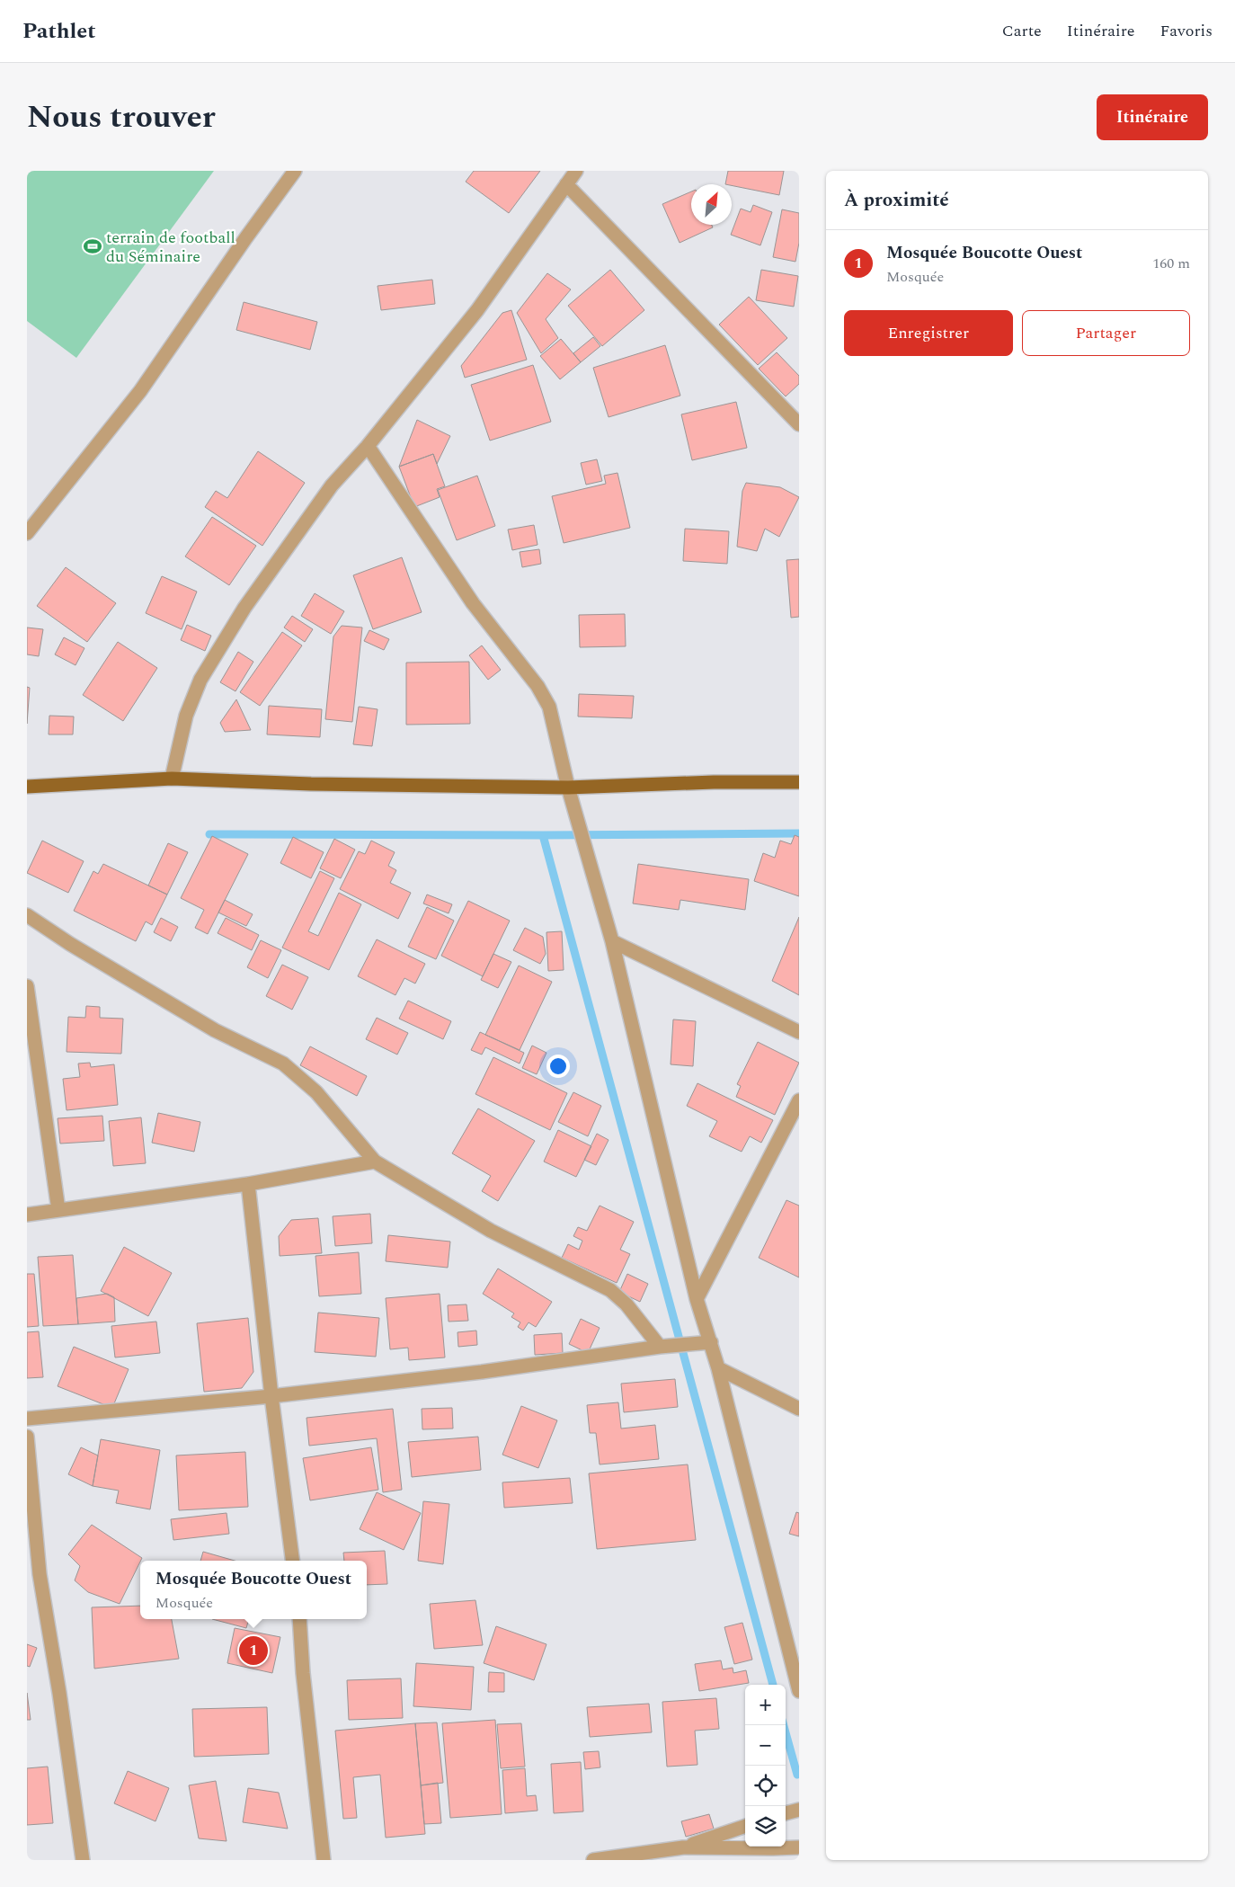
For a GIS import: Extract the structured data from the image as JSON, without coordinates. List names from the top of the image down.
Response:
{
  "places": {
    "sports": ["terrain de football du Séminaire"]
  },
  "north": "top right",
  "page": {
    "header": "Pathlet",
    "nav": ["Carte", "Itinéraire", "Favoris"],
    "title": "Nous trouver",
    "buttons": [
      "Itinéraire",
      ["Enregistrer", "Partager"]
    ],
    "heading": "À proximité",
    "list": [
      {
        "mark": "1",
        "name": "Mosquée Boucotte Ouest",
        "note": "Mosquée",
        "value": "160 m"
      }
    ],
    "popup": ["Mosquée Boucotte Ouest", "Mosquée"],
    "pins": "1",
    "map_buttons": ["+", "−"]
  }
}
